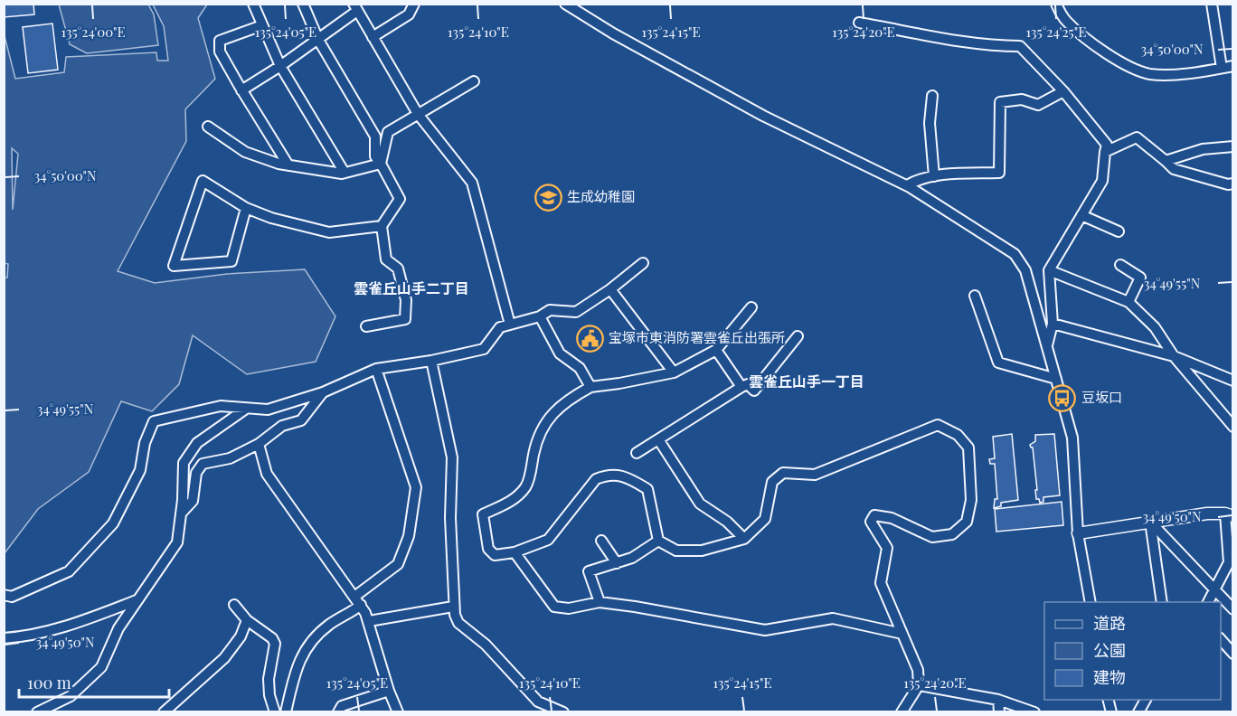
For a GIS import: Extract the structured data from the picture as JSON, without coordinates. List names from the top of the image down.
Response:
{
  "districts": ["雲雀丘山手二丁目", "雲雀丘山手一丁目"],
  "places": {
    "school or university": ["生成幼稚園"],
    "public building": ["宝塚市東消防署雲雀丘出張所"],
    "bus stop": ["豆坂口"]
  },
  "legend": ["道路", "公園", "建物"],
  "scale_bar": "100 m",
  "coordinates": [
    "135°24'00\"E",
    "135°24'05\"E",
    "135°24'10\"E",
    "135°24'15\"E",
    "135°24'20\"E",
    "135°24'25\"E",
    "34°50'00\"N",
    "34°49'55\"N",
    "34°49'50\"N"
  ]
}
